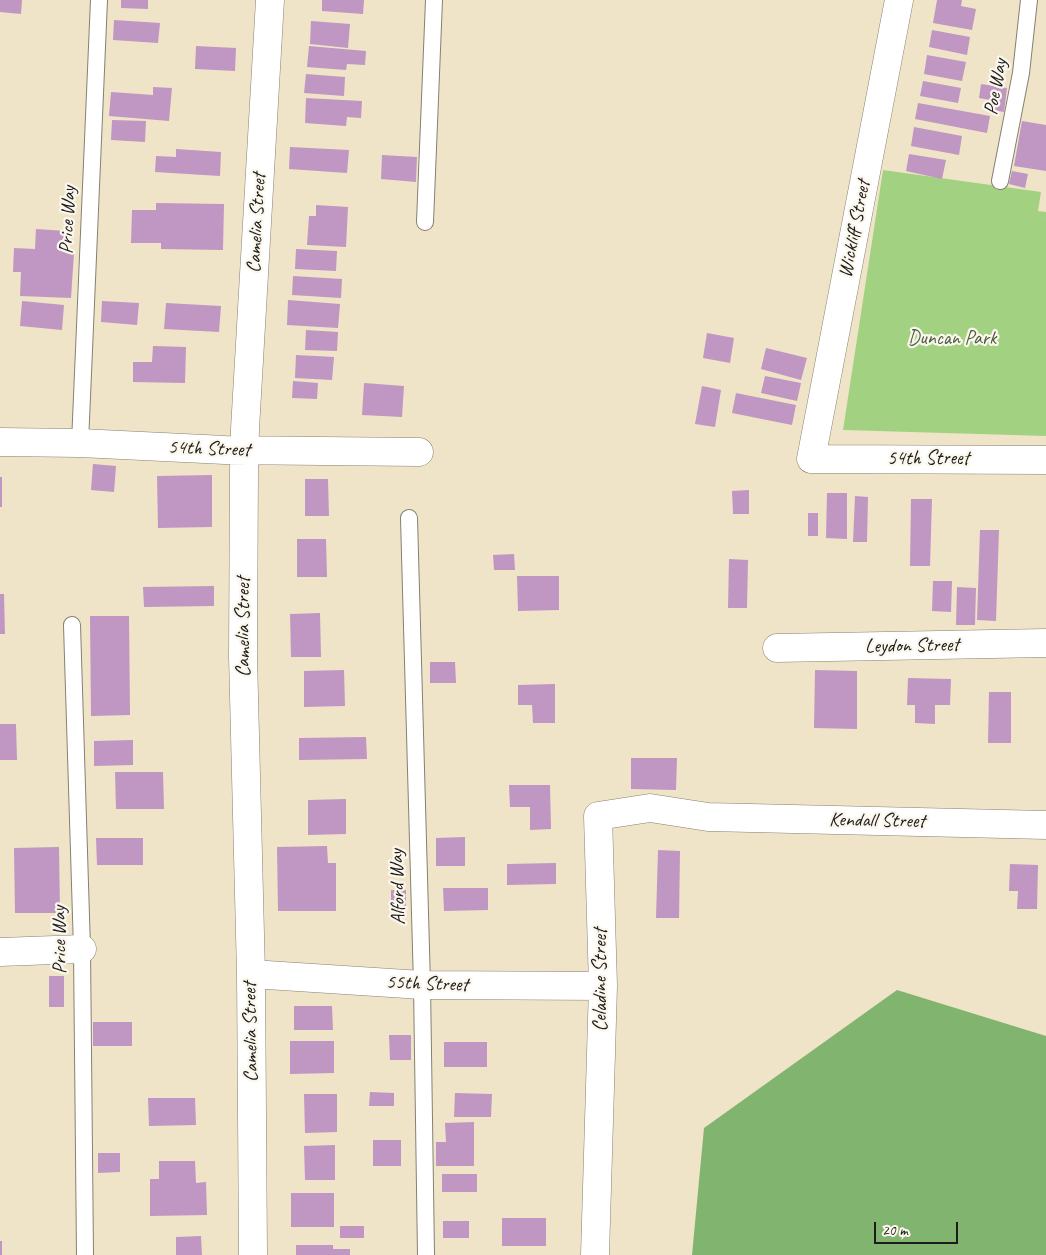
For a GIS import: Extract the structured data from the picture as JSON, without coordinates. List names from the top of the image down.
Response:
{
  "streets": {
    "street": [
      "Camelia Street",
      "Wickliff Street",
      "54th Street",
      "Leydon Street",
      "Kendall Street",
      "Celadine Street",
      "55th Street"
    ],
    "lane": ["Poe Way", "Price Way", "Alford Way"]
  },
  "crossings": [
    ["Price Way", "54th Street"],
    ["Camelia Street", "54th Street"],
    ["Camelia Street", "55th Street"],
    ["Wickliff Street", "54th Street"],
    ["Kendall Street", "Celadine Street"],
    ["Alford Way", "55th Street"],
    ["Celadine Street", "55th Street"]
  ],
  "parks": ["Duncan Park"],
  "scale_bar": "20 m"
}
